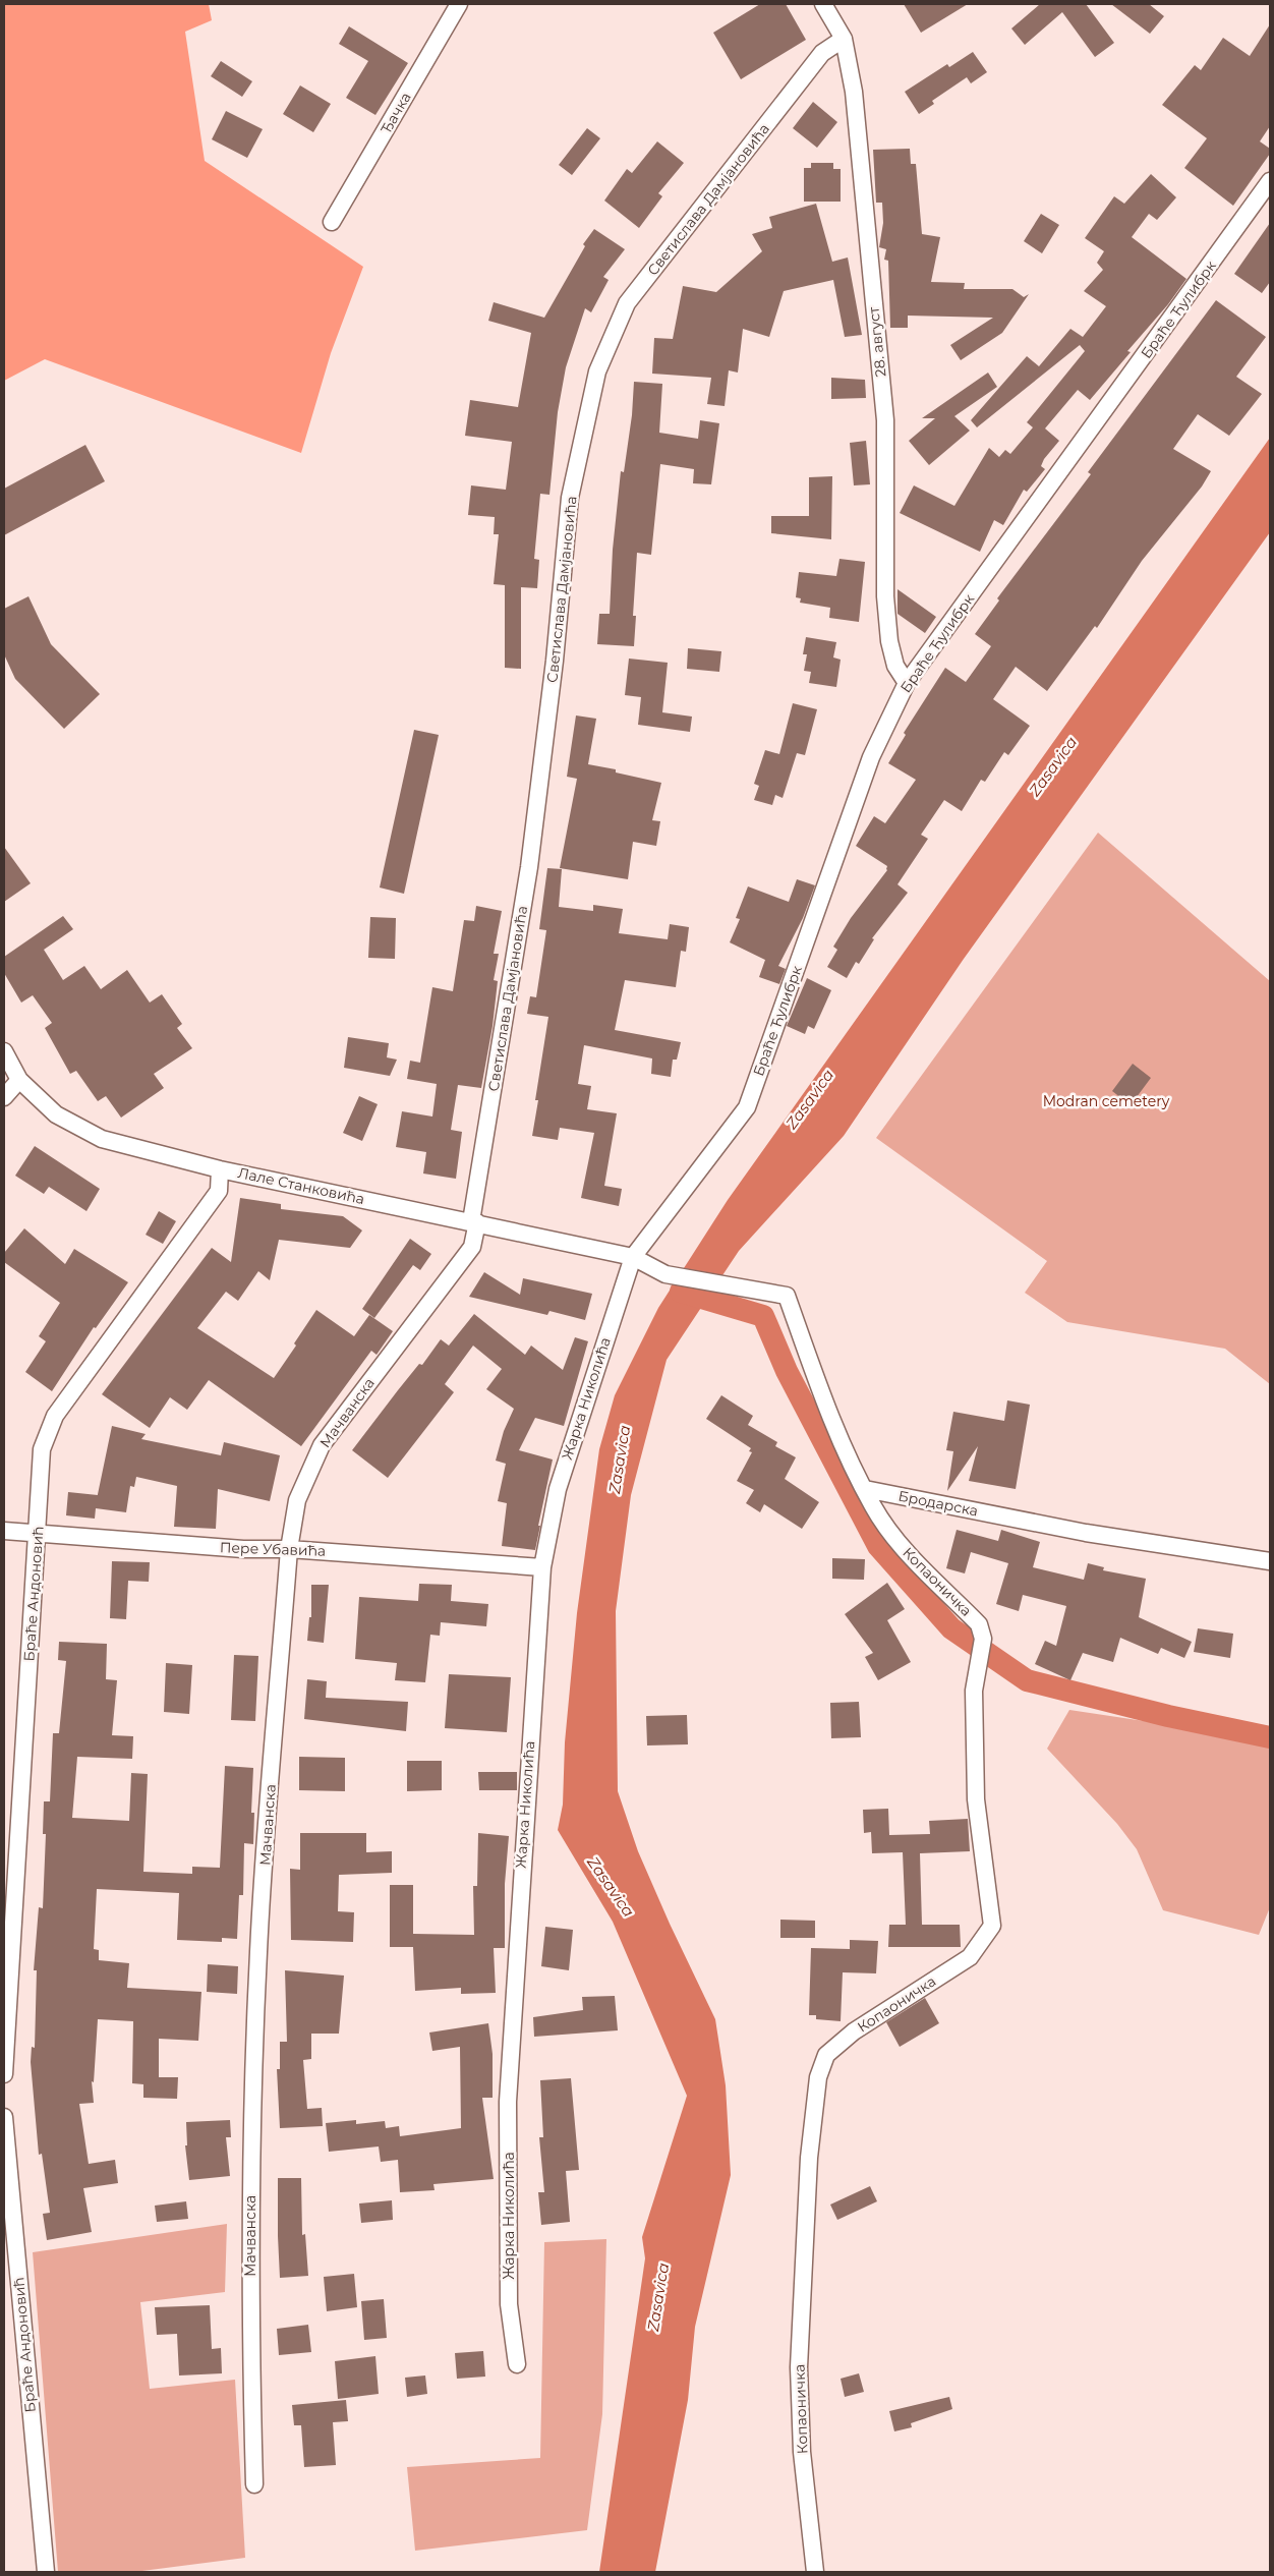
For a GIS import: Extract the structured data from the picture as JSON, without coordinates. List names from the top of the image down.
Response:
{
  "streets": {
    "street": [
      "Ђачка",
      "Светислава Дамјановића",
      "Браће Ћулибрк",
      "28. август",
      "Лале Станковића",
      "Жарка Николића",
      "Мачванска",
      "Бродарска",
      "Пере Убавића",
      "Копаоничка",
      "Браће Андоновић"
    ]
  },
  "crossings": [
    ["Светислава Дамјановића", "28. август"],
    ["Светислава Дамјановића", "Лале Станковића"],
    ["Светислава Дамјановића", "Мачванска"],
    ["Браће Ћулибрк", "28. август"],
    ["Браће Ћулибрк", "Лале Станковића"],
    ["Браће Ћулибрк", "Жарка Николића"],
    ["Лале Станковића", "Жарка Николића"],
    ["Лале Станковића", "Мачванска"],
    ["Лале Станковића", "Бродарска"],
    ["Лале Станковића", "Копаоничка"],
    ["Лале Станковића", "Браће Андоновић"],
    ["Жарка Николића", "Пере Убавића"],
    ["Мачванска", "Пере Убавића"],
    ["Бродарска", "Копаоничка"],
    ["Пере Убавића", "Браће Андоновић"]
  ],
  "water": ["Zasavica"],
  "parks": ["Modran cemetery"]
}
